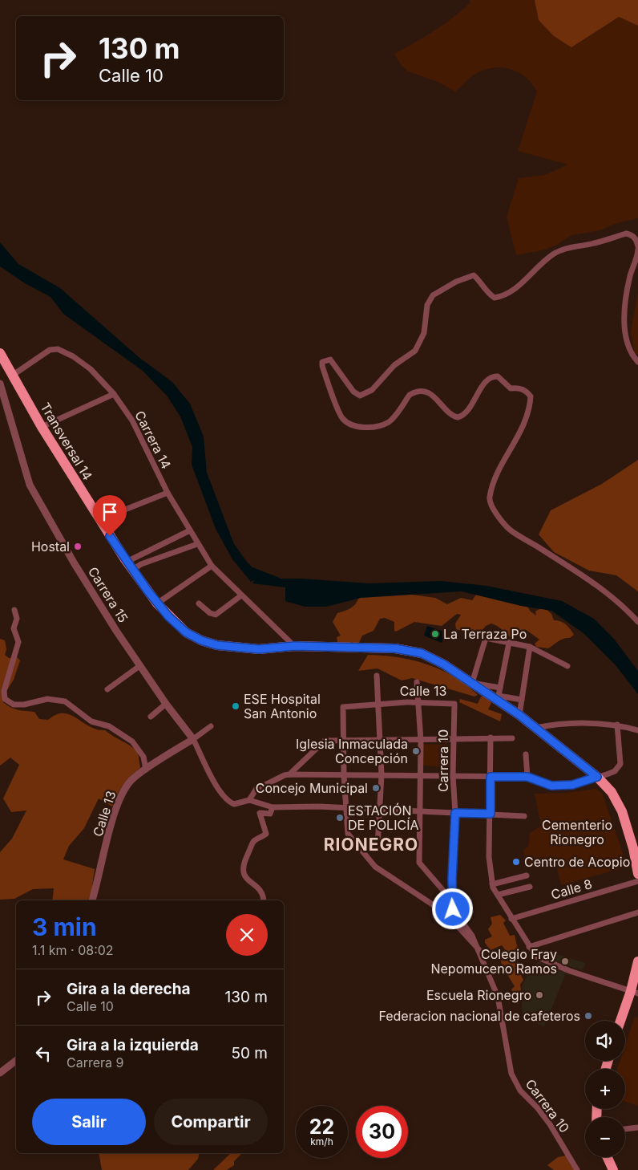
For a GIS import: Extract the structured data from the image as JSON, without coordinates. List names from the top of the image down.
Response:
{
  "streets": {
    "highway": ["Transversal 14"],
    "street": [
      "Carrera 14",
      "Carrera 15",
      "Calle 13",
      "Carrera 10",
      "Calle 8"
    ]
  },
  "crossings": [
    ["Carrera 14", "Transversal 14"],
    ["Carrera 15", "Calle 13"],
    ["Calle 13", "Carrera 10"]
  ],
  "districts": ["RIONEGRO"],
  "parks": ["Cementerio Rionegro"],
  "places": [
    "Hostal",
    "La Terraza Po",
    "ESE Hospital San Antonio",
    "Iglesia Inmaculada Concepción",
    "Concejo Municipal",
    "ESTACIÓN DE POLICÍA",
    "Centro de Acopio",
    "Colegio Fray Nepomuceno Ramos",
    "Escuela Rionegro",
    "Federacion nacional de cafeteros"
  ],
  "page": {
    "turn": ["130 m", "Calle 10"],
    "heading": ["3 min", "1.1 km · 08:02"],
    "list": [
      {
        "name": "Gira a la derecha",
        "note": "Calle 10",
        "value": "130 m"
      },
      {
        "name": "Gira a la izquierda",
        "note": "Carrera 9",
        "value": "50 m"
      }
    ],
    "map_buttons": ["+", "−"],
    "buttons": ["Salir", "Compartir"],
    "speed": "22 km/h",
    "limit": "30"
  }
}
